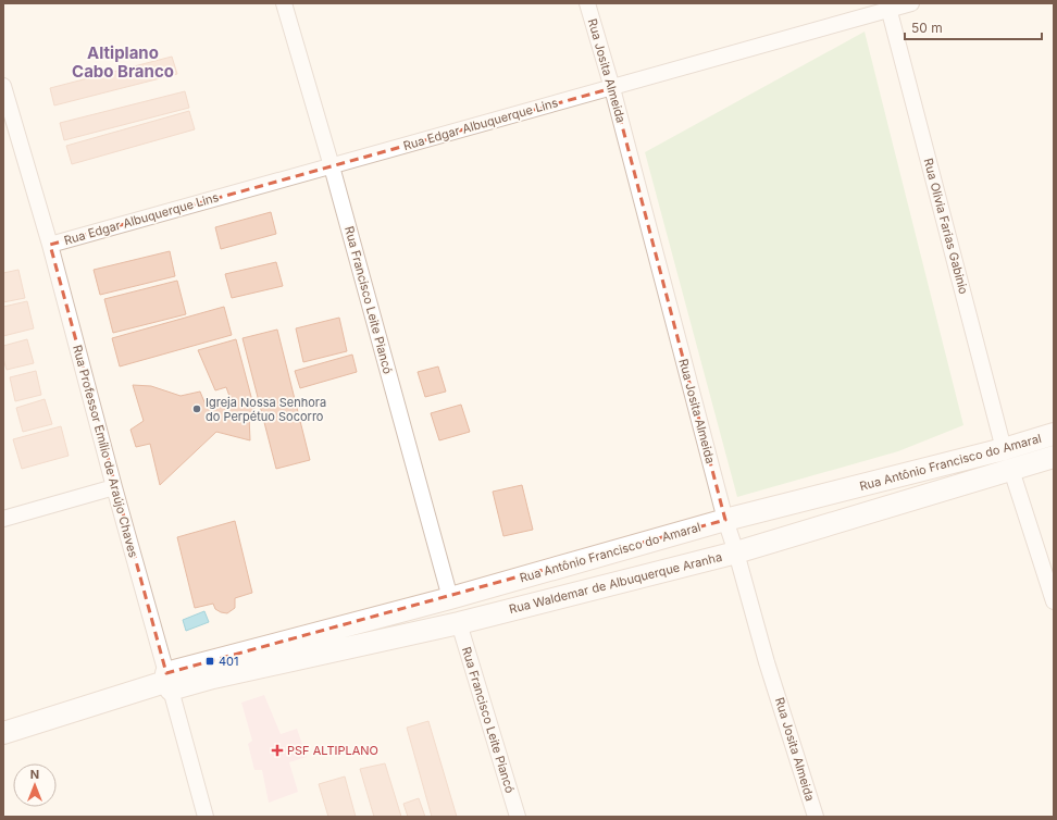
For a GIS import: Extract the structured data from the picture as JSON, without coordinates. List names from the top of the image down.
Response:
{
  "streets": {
    "street": [
      "Rua Josita Almeida",
      "Rua Edgar Albuquerque Lins",
      "Rua Olivia Farias Gabinio",
      "Rua Francisco Leite Piancó",
      "Rua Professor Emílio de Araújo Chaves",
      "Rua Antônio Francisco do Amaral",
      "Rua Waldemar de Albuquerque Aranha"
    ]
  },
  "crossings": [
    ["Rua Josita Almeida", "Rua Edgar Albuquerque Lins"],
    ["Rua Josita Almeida", "Rua Antônio Francisco do Amaral"],
    ["Rua Josita Almeida", "Rua Waldemar de Albuquerque Aranha"],
    ["Rua Edgar Albuquerque Lins", "Rua Olivia Farias Gabinio"],
    ["Rua Edgar Albuquerque Lins", "Rua Francisco Leite Piancó"],
    ["Rua Edgar Albuquerque Lins", "Rua Professor Emílio de Araújo Chaves"],
    ["Rua Olivia Farias Gabinio", "Rua Antônio Francisco do Amaral"],
    ["Rua Francisco Leite Piancó", "Rua Antônio Francisco do Amaral"],
    ["Rua Francisco Leite Piancó", "Rua Waldemar de Albuquerque Aranha"],
    ["Rua Professor Emílio de Araújo Chaves", "Rua Antônio Francisco do Amaral"],
    ["Rua Professor Emílio de Araújo Chaves", "Rua Waldemar de Albuquerque Aranha"],
    ["Rua Antônio Francisco do Amaral", "Rua Waldemar de Albuquerque Aranha"]
  ],
  "districts": ["Altiplano Cabo Branco"],
  "places": {
    "other": ["Igreja Nossa Senhora do Perpétuo Socorro"],
    "transit": ["401"],
    "health": ["PSF ALTIPLANO"]
  },
  "scale_bar": "50 m",
  "north": "top"
}
